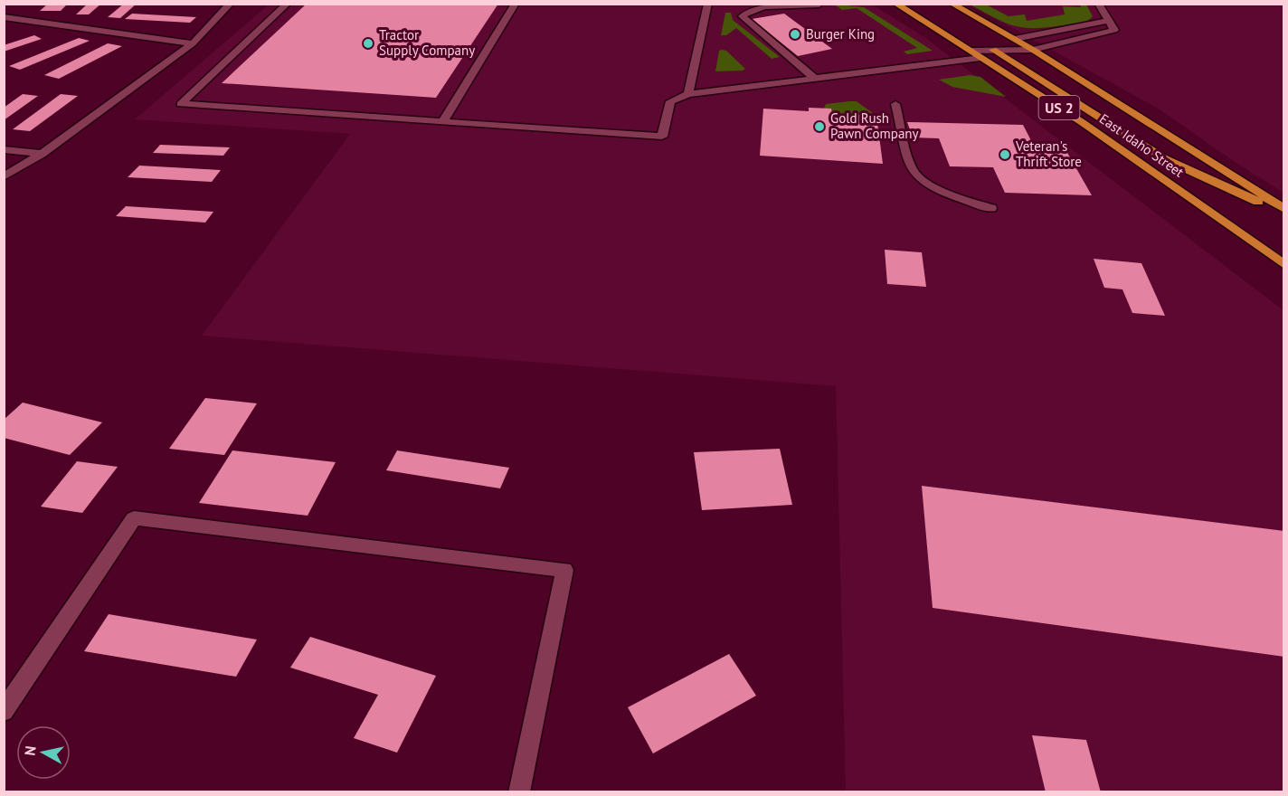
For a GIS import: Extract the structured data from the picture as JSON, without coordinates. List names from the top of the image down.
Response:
{
  "streets": {
    "highway": ["US 2", "East Idaho Street"]
  },
  "places": [
    "Burger King",
    "Tractor Supply Company",
    "Gold Rush Pawn Company",
    "Veteran's Thrift Store"
  ],
  "north": "left"
}
